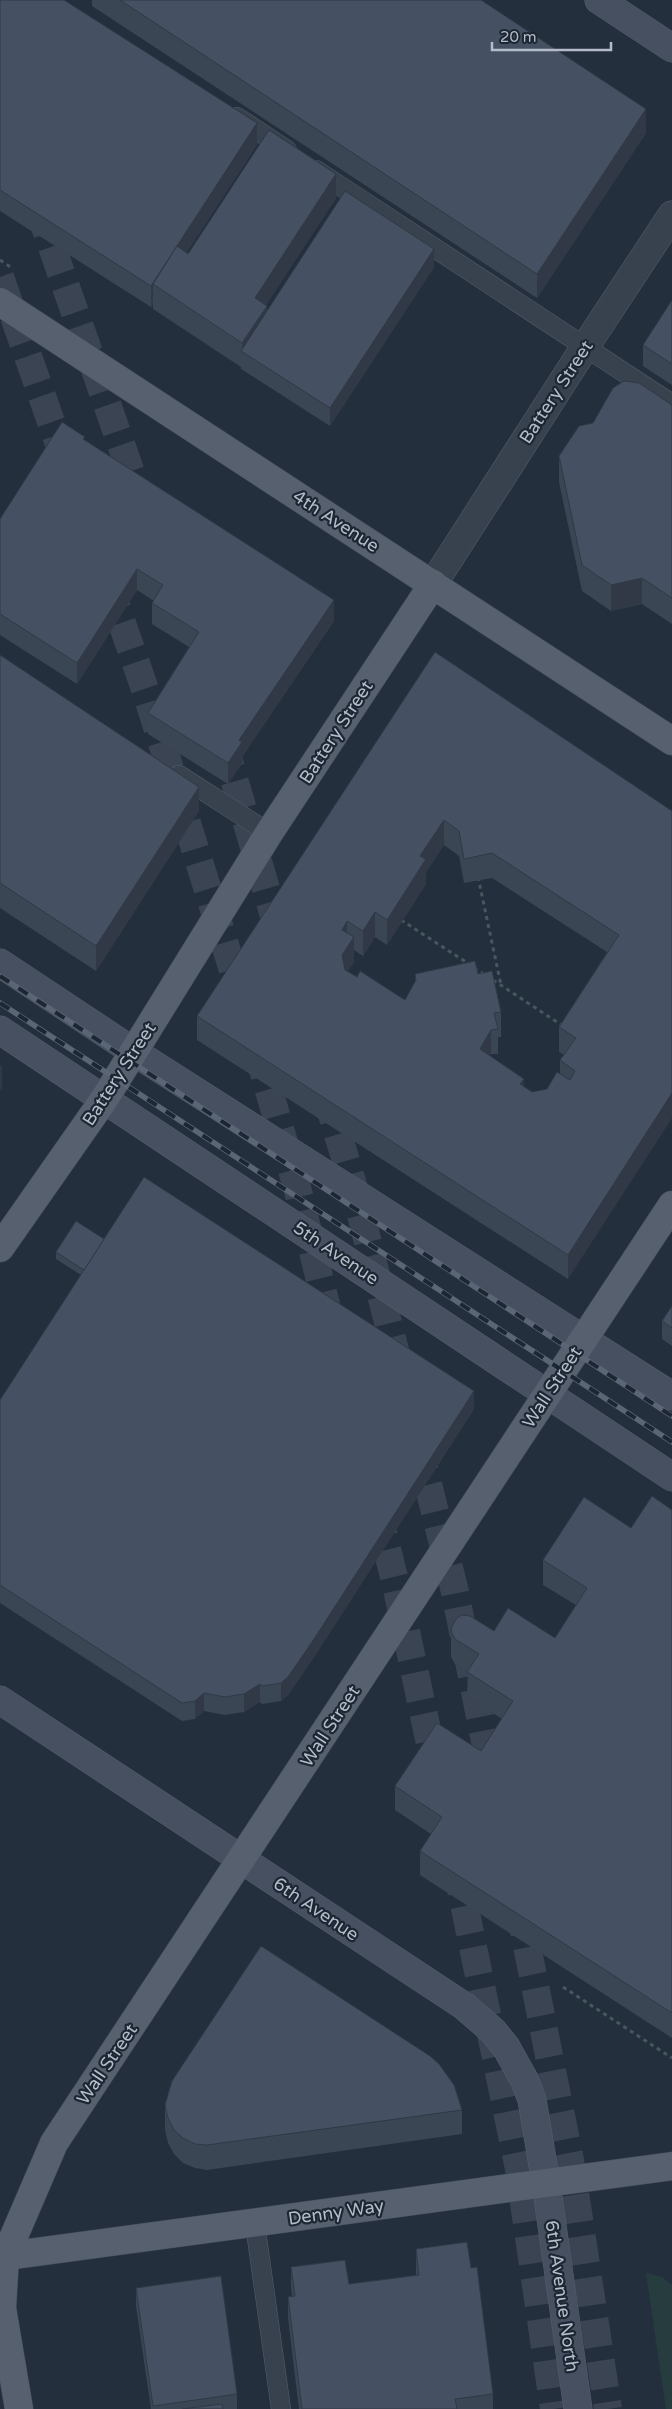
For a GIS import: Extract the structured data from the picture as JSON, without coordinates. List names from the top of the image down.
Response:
{
  "streets": {
    "main road": [
      "Battery Street",
      "4th Avenue",
      "5th Avenue",
      "Wall Street",
      "6th Avenue",
      "Denny Way",
      "6th Avenue North"
    ]
  },
  "crossings": [
    ["Battery Street", "4th Avenue"],
    ["Battery Street", "5th Avenue"],
    ["5th Avenue", "Wall Street"],
    ["Wall Street", "6th Avenue"],
    ["Wall Street", "Denny Way"],
    ["6th Avenue", "Denny Way"],
    ["6th Avenue", "6th Avenue North"],
    ["Denny Way", "6th Avenue North"]
  ],
  "scale_bar": "20 m"
}
